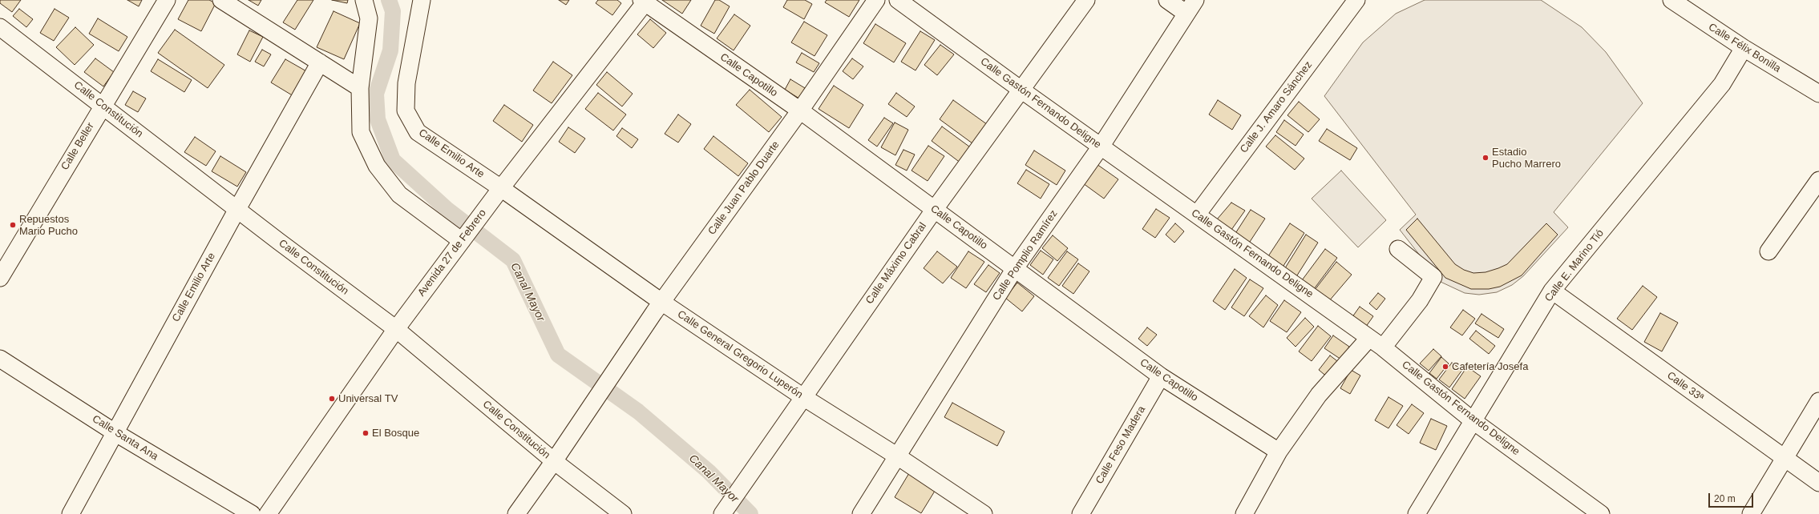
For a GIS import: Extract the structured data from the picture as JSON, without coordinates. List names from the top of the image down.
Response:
{
  "streets": {
    "street": [
      "Calle Félix Bonilla",
      "Calle Capotillo",
      "Calle Gastón Fernando Deligne",
      "Calle J. Amaro Sánchez",
      "Calle Constitución",
      "Calle Beller",
      "Calle Emilio Arte",
      "Calle Juan Pablo Duarte",
      "Avenida 27 de Febrero",
      "Calle Pomplio Ramírez",
      "Calle Máximo Cabral",
      "Calle E. Marino Tió",
      "Calle General Gregorio Luperón",
      "Calle 33ª",
      "Calle Santa Ana",
      "Calle Feso Madera"
    ]
  },
  "crossings": [
    ["Calle Félix Bonilla", "Calle E. Marino Tió"],
    ["Calle Capotillo", "Calle Juan Pablo Duarte"],
    ["Calle Capotillo", "Avenida 27 de Febrero"],
    ["Calle Capotillo", "Calle Pomplio Ramírez"],
    ["Calle Capotillo", "Calle Máximo Cabral"],
    ["Calle Capotillo", "Calle Feso Madera"],
    ["Calle Gastón Fernando Deligne", "Calle J. Amaro Sánchez"],
    ["Calle Gastón Fernando Deligne", "Calle Pomplio Ramírez"],
    ["Calle Gastón Fernando Deligne", "Calle Máximo Cabral"],
    ["Calle Gastón Fernando Deligne", "Calle E. Marino Tió"],
    ["Calle Constitución", "Calle Beller"],
    ["Calle Constitución", "Calle Emilio Arte"],
    ["Calle Constitución", "Calle Juan Pablo Duarte"],
    ["Calle Constitución", "Avenida 27 de Febrero"],
    ["Calle Emilio Arte", "Avenida 27 de Febrero"],
    ["Calle Emilio Arte", "Calle General Gregorio Luperón"],
    ["Calle Emilio Arte", "Calle Santa Ana"],
    ["Calle Juan Pablo Duarte", "Calle General Gregorio Luperón"],
    ["Avenida 27 de Febrero", "Calle General Gregorio Luperón"],
    ["Calle Pomplio Ramírez", "Calle General Gregorio Luperón"],
    ["Calle Máximo Cabral", "Calle General Gregorio Luperón"],
    ["Calle E. Marino Tió", "Calle 33ª"]
  ],
  "water": ["Canal Mayor"],
  "places": [
    "Estadio Pucho Marrero",
    "Repuestos Mario Pucho",
    "Cafetería Josefa",
    "Universal TV",
    "El Bosque"
  ],
  "scale_bar": "20 m"
}
